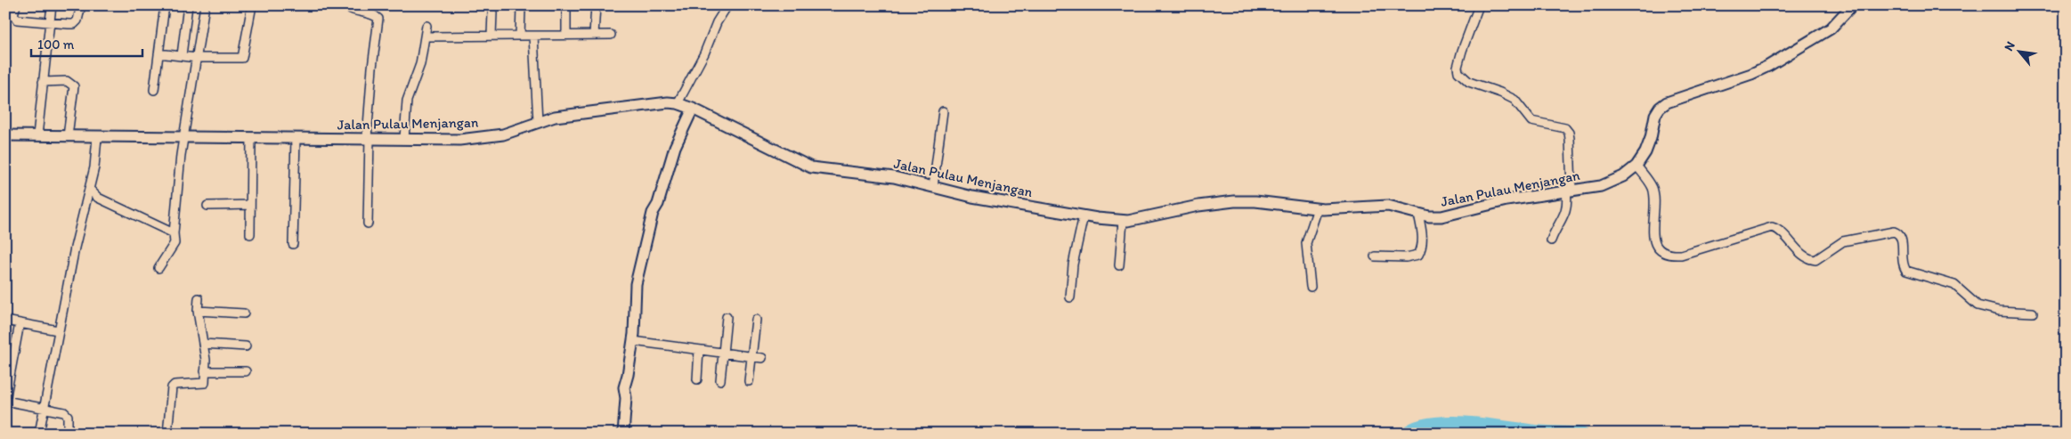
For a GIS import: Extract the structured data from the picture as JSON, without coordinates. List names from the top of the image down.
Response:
{
  "streets": {
    "street": ["Jalan Pulau Menjangan"]
  },
  "scale_bar": "100 m",
  "north": "top left"
}
